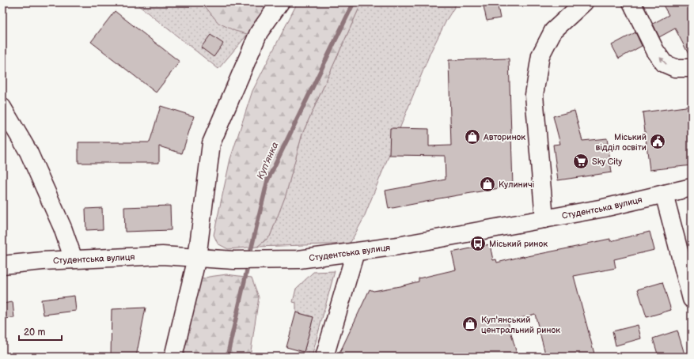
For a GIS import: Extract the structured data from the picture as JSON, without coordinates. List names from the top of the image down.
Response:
{
  "streets": {
    "main road": ["Студентська вулиця"]
  },
  "water": ["Куп'янка"],
  "places": {
    "shop": ["Авторинок", "Кулиничі", "Куп'янський центральний ринок"],
    "public building": ["Міський відділ освіти"],
    "supermarket": ["Sky City"],
    "bus stop": ["Міський ринок"]
  },
  "scale_bar": "20 m"
}
